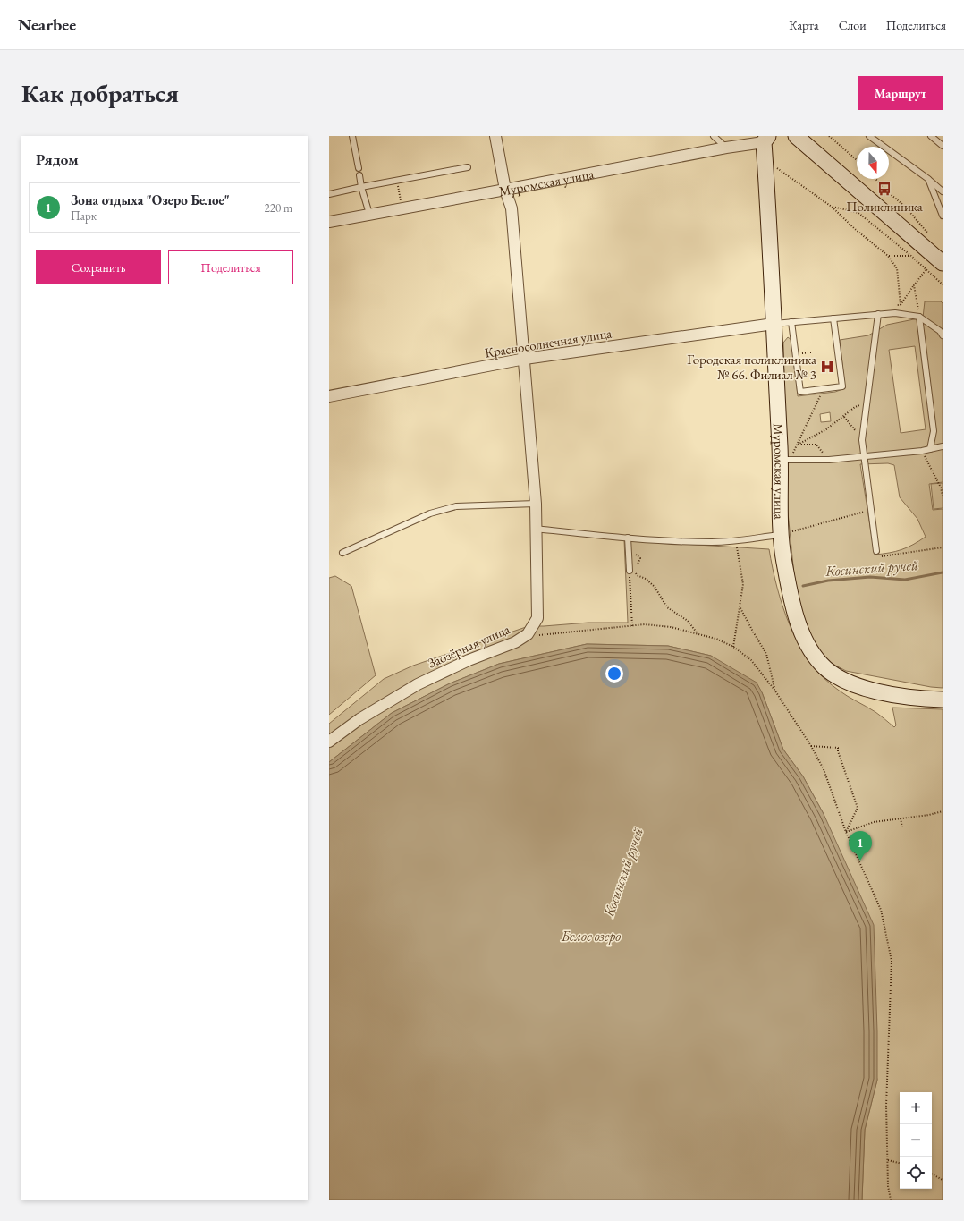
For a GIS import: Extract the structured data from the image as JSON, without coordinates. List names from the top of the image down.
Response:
{
  "streets": {
    "street": ["Муромская улица", "Красносолнечная улица", "Заозёрная улица"]
  },
  "crossings": [
    ["Муромская улица", "Красносолнечная улица"],
    ["Муромская улица", "Заозёрная улица"],
    ["Красносолнечная улица", "Заозёрная улица"]
  ],
  "water": ["Косинский ручей", "Белое озеро"],
  "places": {
    "bus stop": ["Поликлиника"],
    "hospital": ["Городская поликлиника № 66. Филиал № 3"]
  },
  "north": "bottom",
  "page": {
    "header": "Nearbee",
    "nav": ["Карта", "Слои", "Поделиться"],
    "buttons": [
      "Маршрут",
      ["Сохранить", "Поделиться"]
    ],
    "title": "Как добраться",
    "heading": "Рядом",
    "list": [
      {
        "mark": "1",
        "name": "Зона отдыха \"Озеро Белое\"",
        "note": "Парк",
        "value": "220 m"
      }
    ],
    "pins": "1",
    "map_buttons": ["+", "−"]
  }
}
